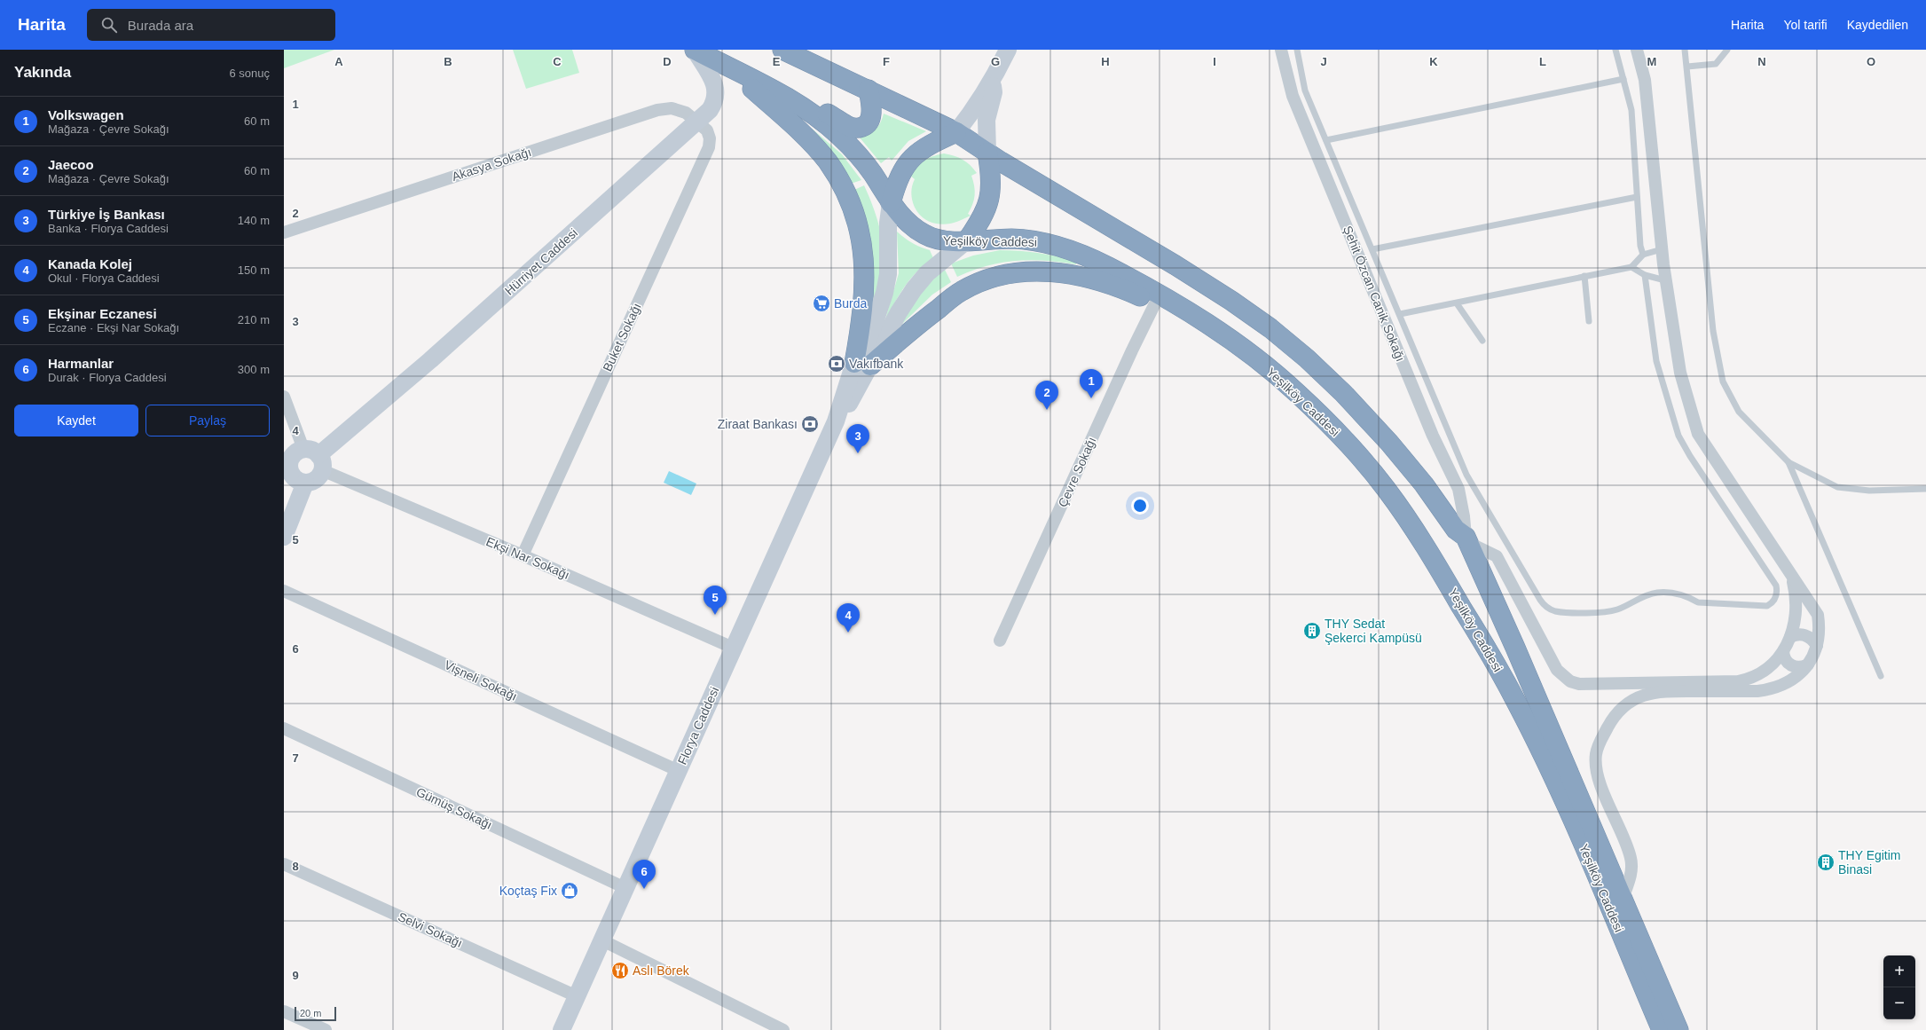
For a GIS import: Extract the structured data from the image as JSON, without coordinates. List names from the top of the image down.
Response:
{
  "streets": {
    "highway": ["Yeşilköy Caddesi"],
    "main road": ["Hürriyet Caddesi", "Florya Caddesi"],
    "street": [
      "Akasya Sokağı",
      "Şehit Özcan Canik Sokağı",
      "Buket Sokağı",
      "Çevre Sokağı",
      "Ekşi Nar Sokağı",
      "Vişneli Sokağı",
      "Gümüş Sokağı",
      "Selvi Sokağı"
    ]
  },
  "crossings": [
    ["Akasya Sokağı", "Hürriyet Caddesi"],
    ["Akasya Sokağı", "Buket Sokağı"],
    ["Yeşilköy Caddesi", "Hürriyet Caddesi"],
    ["Yeşilköy Caddesi", "Şehit Özcan Canik Sokağı"],
    ["Yeşilköy Caddesi", "Florya Caddesi"],
    ["Hürriyet Caddesi", "Buket Sokağı"],
    ["Hürriyet Caddesi", "Ekşi Nar Sokağı"],
    ["Buket Sokağı", "Ekşi Nar Sokağı"],
    ["Ekşi Nar Sokağı", "Florya Caddesi"],
    ["Vişneli Sokağı", "Florya Caddesi"],
    ["Florya Caddesi", "Gümüş Sokağı"],
    ["Florya Caddesi", "Selvi Sokağı"]
  ],
  "places": {
    "supermarket": ["Burda"],
    "bank": ["Vakıfbank", "Ziraat Bankası"],
    "building": ["THY Sedat Şekerci Kampüsü", "THY Egitim Binasi"],
    "shop": ["Koçtaş Fix"],
    "restaurant": ["Aslı Börek"]
  },
  "scale_bar": "20 m",
  "page": {
    "header": "Harita",
    "search": "Burada ara",
    "nav": ["Harita", "Yol tarifi", "Kaydedilen"],
    "heading": ["Yakında", "6 sonuç"],
    "list": [
      {
        "mark": "1",
        "name": "Volkswagen",
        "note": "Mağaza · Çevre Sokağı",
        "value": "60 m"
      },
      {
        "mark": "2",
        "name": "Jaecoo",
        "note": "Mağaza · Çevre Sokağı",
        "value": "60 m"
      },
      {
        "mark": "3",
        "name": "Türkiye İş Bankası",
        "note": "Banka · Florya Caddesi",
        "value": "140 m"
      },
      {
        "mark": "4",
        "name": "Kanada Kolej",
        "note": "Okul · Florya Caddesi",
        "value": "150 m"
      },
      {
        "mark": "5",
        "name": "Ekşinar Eczanesi",
        "note": "Eczane · Ekşi Nar Sokağı",
        "value": "210 m"
      },
      {
        "mark": "6",
        "name": "Harmanlar",
        "note": "Durak · Florya Caddesi",
        "value": "300 m"
      }
    ],
    "pins": [
      "1",
      "2",
      "3",
      "5",
      "4",
      "6"
    ],
    "buttons": ["Kaydet", "Paylaş"],
    "map_buttons": ["+", "−"],
    "scale": "20 m"
  },
  "grid": {
    "columns": [
      "A",
      "B",
      "C",
      "D",
      "E",
      "F",
      "G",
      "H",
      "I",
      "J",
      "K",
      "L",
      "M",
      "N",
      "O"
    ],
    "rows": [
      "1",
      "2",
      "3",
      "4",
      "5",
      "6",
      "7",
      "8",
      "9"
    ]
  }
}
